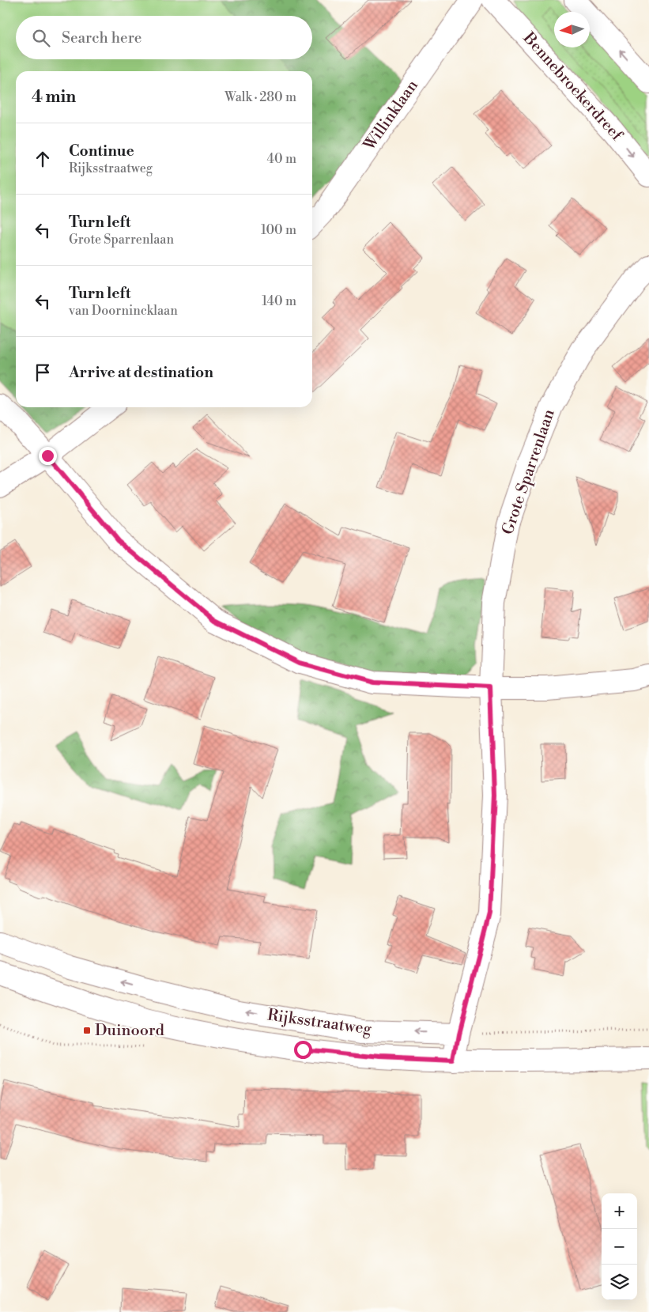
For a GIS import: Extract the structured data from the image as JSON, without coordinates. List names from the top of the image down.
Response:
{
  "streets": {
    "street": [
      "Bennebroekerdreef",
      "Willinklaan",
      "Grote Sparrenlaan",
      "Rijksstraatweg"
    ]
  },
  "crossings": [
    ["Grote Sparrenlaan", "Rijksstraatweg"]
  ],
  "places": {
    "transit": ["Duinoord"]
  },
  "north": "left",
  "page": {
    "search": "Search here",
    "heading": ["4 min", "Walk · 280 m"],
    "list": [
      ["Continue", "Rijksstraatweg", "40 m"],
      ["Turn left", "Grote Sparrenlaan", "100 m"],
      ["Turn left", "van Doornincklaan", "140 m"],
      "Arrive at destination"
    ],
    "map_buttons": ["+", "−"]
  }
}
